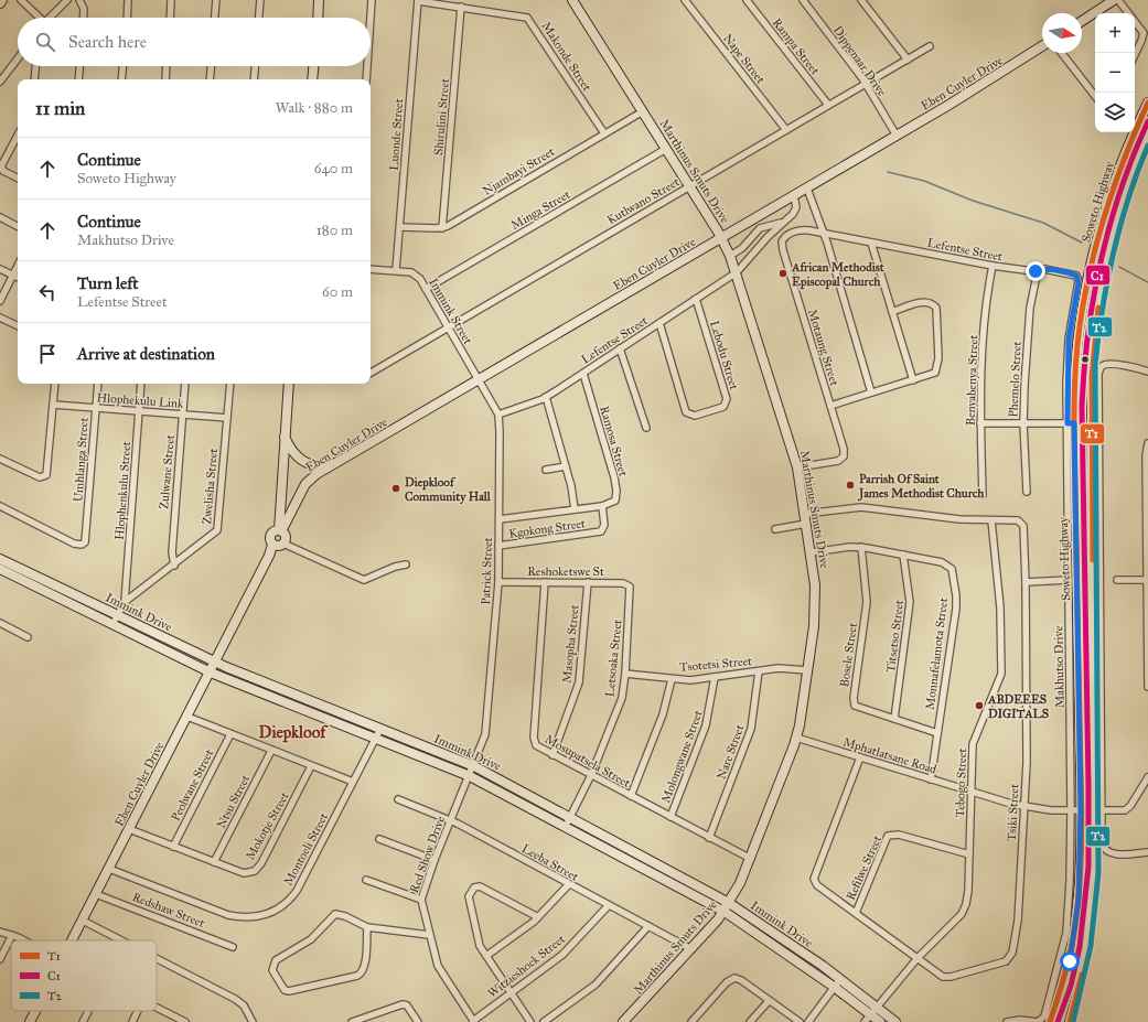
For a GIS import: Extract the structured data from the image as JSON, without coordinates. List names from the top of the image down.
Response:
{
  "streets": {
    "main road": [
      "Eben Cuyler Drive",
      "Marthinus Smuts Drive",
      "Soweto Highway",
      "Immink Drive"
    ],
    "street": [
      "Rampa Street",
      "Makonde Street",
      "Nape Street",
      "Dippenaar Drive",
      "Shirulini Street",
      "Luonde Street",
      "Njambayi Street",
      "Kutlwano Street",
      "Minga Street",
      "Lefentse Street",
      "Immink Street",
      "Motaung Street",
      "Lebodu Street",
      "Phemelo Street",
      "Benyabenya Street",
      "Hlophekulu Link",
      "Ramosa Street",
      "Umhlanga Street",
      "Zulwane Street",
      "Zwelisha Street",
      "Hlophenkulu Street",
      "Kgokong Street",
      "Patrick Street",
      "Reshoketswe St",
      "Titsetso Street",
      "Masopha Street",
      "Monnafelamota Street",
      "Bosele Street",
      "Letsoaka Street",
      "Tsotetsi Street",
      "Makhutso Drive",
      "Nare Street",
      "Mphatlatsane Road",
      "Molongwane Street",
      "Mosupatsela Street",
      "Tebogo Street",
      "Peolwane Street",
      "Ntsu Street",
      "Tsiki Street",
      "Mokotje Street",
      "Montoeli Street",
      "Red Show Drive",
      "Leeba Street",
      "Refilwe Street",
      "Redshaw Street",
      "Witzieshoek Street"
    ]
  },
  "crossings": [
    ["Rampa Street", "Kutlwano Street"],
    ["Makonde Street", "Shirulini Street"],
    ["Makonde Street", "Luonde Street"],
    ["Makonde Street", "Njambayi Street"],
    ["Nape Street", "Kutlwano Street"],
    ["Dippenaar Drive", "Eben Cuyler Drive"],
    ["Dippenaar Drive", "Kutlwano Street"],
    ["Eben Cuyler Drive", "Marthinus Smuts Drive"],
    ["Eben Cuyler Drive", "Lefentse Street"],
    ["Eben Cuyler Drive", "Immink Street"],
    ["Eben Cuyler Drive", "Patrick Street"],
    ["Eben Cuyler Drive", "Immink Drive"],
    ["Eben Cuyler Drive", "Mokotje Street"],
    ["Eben Cuyler Drive", "Montoeli Street"],
    ["Eben Cuyler Drive", "Redshaw Street"],
    ["Shirulini Street", "Njambayi Street"],
    ["Luonde Street", "Immink Street"],
    ["Njambayi Street", "Marthinus Smuts Drive"],
    ["Marthinus Smuts Drive", "Kutlwano Street"],
    ["Marthinus Smuts Drive", "Minga Street"],
    ["Marthinus Smuts Drive", "Lefentse Street"],
    ["Marthinus Smuts Drive", "Motaung Street"],
    ["Marthinus Smuts Drive", "Immink Drive"],
    ["Marthinus Smuts Drive", "Monnafelamota Street"],
    ["Marthinus Smuts Drive", "Tsotetsi Street"],
    ["Marthinus Smuts Drive", "Mphatlatsane Road"],
    ["Marthinus Smuts Drive", "Mosupatsela Street"],
    ["Marthinus Smuts Drive", "Tsiki Street"],
    ["Marthinus Smuts Drive", "Leeba Street"],
    ["Kutlwano Street", "Immink Street"],
    ["Soweto Highway", "Makhutso Drive"],
    ["Soweto Highway", "Mphatlatsane Road"],
    ["Minga Street", "Immink Street"],
    ["Lefentse Street", "Motaung Street"],
    ["Lefentse Street", "Lebodu Street"],
    ["Lefentse Street", "Phemelo Street"],
    ["Lefentse Street", "Benyabenya Street"],
    ["Lefentse Street", "Ramosa Street"],
    ["Lefentse Street", "Patrick Street"],
    ["Lefentse Street", "Makhutso Drive"],
    ["Immink Street", "Patrick Street"],
    ["Hlophekulu Link", "Umhlanga Street"],
    ["Hlophekulu Link", "Zulwane Street"],
    ["Hlophekulu Link", "Zwelisha Street"],
    ["Hlophekulu Link", "Hlophenkulu Street"],
    ["Ramosa Street", "Kgokong Street"],
    ["Zulwane Street", "Zwelisha Street"],
    ["Zwelisha Street", "Hlophenkulu Street"],
    ["Zwelisha Street", "Immink Drive"],
    ["Kgokong Street", "Patrick Street"],
    ["Patrick Street", "Reshoketswe St"],
    ["Patrick Street", "Immink Drive"],
    ["Patrick Street", "Red Show Drive"],
    ["Reshoketswe St", "Masopha Street"],
    ["Reshoketswe St", "Letsoaka Street"],
    ["Reshoketswe St", "Mosupatsela Street"],
    ["Immink Drive", "Letsoaka Street"],
    ["Immink Drive", "Tebogo Street"],
    ["Immink Drive", "Montoeli Street"],
    ["Immink Drive", "Red Show Drive"],
    ["Titsetso Street", "Monnafelamota Street"],
    ["Titsetso Street", "Bosele Street"],
    ["Masopha Street", "Mosupatsela Street"],
    ["Monnafelamota Street", "Bosele Street"],
    ["Monnafelamota Street", "Mphatlatsane Road"],
    ["Letsoaka Street", "Tsotetsi Street"],
    ["Letsoaka Street", "Mosupatsela Street"],
    ["Tsotetsi Street", "Nare Street"],
    ["Tsotetsi Street", "Molongwane Street"],
    ["Makhutso Drive", "Mphatlatsane Road"],
    ["Nare Street", "Mosupatsela Street"],
    ["Mphatlatsane Road", "Tebogo Street"],
    ["Mphatlatsane Road", "Tsiki Street"],
    ["Molongwane Street", "Mosupatsela Street"],
    ["Tebogo Street", "Tsiki Street"],
    ["Tebogo Street", "Refilwe Street"],
    ["Peolwane Street", "Mokotje Street"],
    ["Ntsu Street", "Mokotje Street"],
    ["Tsiki Street", "Refilwe Street"],
    ["Red Show Drive", "Leeba Street"],
    ["Red Show Drive", "Witzieshoek Street"],
    ["Leeba Street", "Witzieshoek Street"]
  ],
  "districts": ["Diepkloof"],
  "places": [
    "African Methodist Episcopal Church",
    "Parrish Of Saint James Methodist Church",
    "Diepkloof Community Hall",
    "ABDEEES DIGITALS"
  ],
  "lines": ["transit line T1", "transit line C1", "transit line T2"],
  "legend": ["T1", "C1", "T2"],
  "north": "right",
  "page": {
    "map_buttons": ["+", "−"],
    "search": "Search here",
    "heading": ["11 min", "Walk · 880 m"],
    "list": [
      ["Continue", "Soweto Highway", "640 m"],
      ["Continue", "Makhutso Drive", "180 m"],
      ["Turn left", "Lefentse Street", "60 m"],
      "Arrive at destination"
    ]
  }
}
